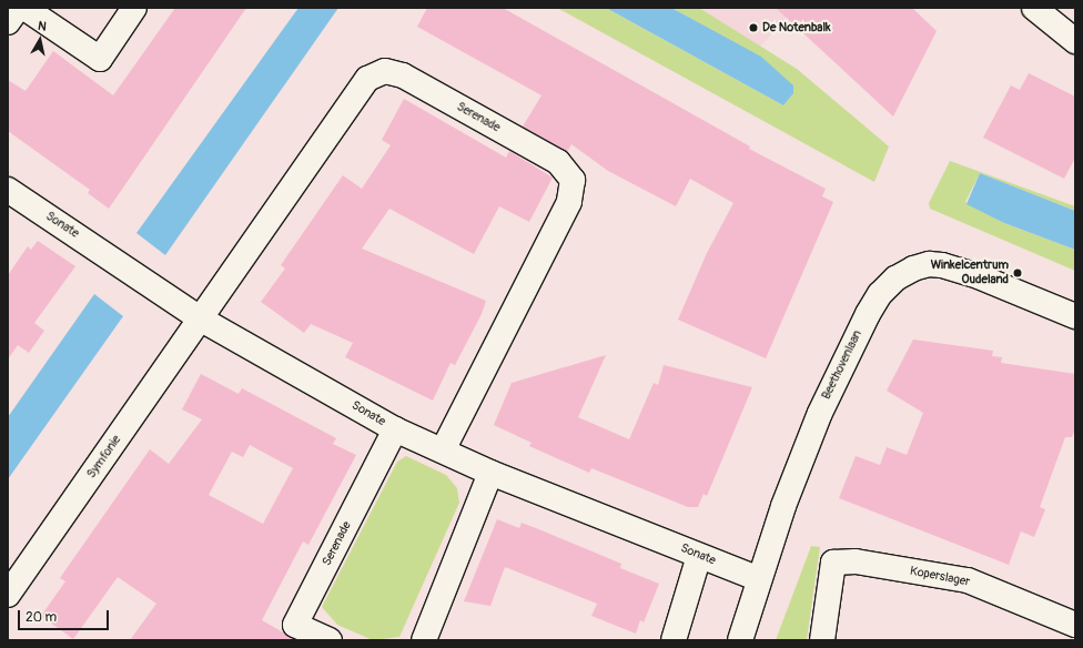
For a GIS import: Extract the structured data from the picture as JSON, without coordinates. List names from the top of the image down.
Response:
{
  "streets": {
    "street": [
      "Serenade",
      "Sonate",
      "Beethovenlaan",
      "Symfonie",
      "Koperslager"
    ]
  },
  "crossings": [
    ["Serenade", "Sonate"],
    ["Serenade", "Symfonie"],
    ["Sonate", "Beethovenlaan"],
    ["Sonate", "Symfonie"]
  ],
  "places": ["De Notenbalk", "Winkelcentrum Oudeland"],
  "scale_bar": "20 m",
  "north": "top"
}
